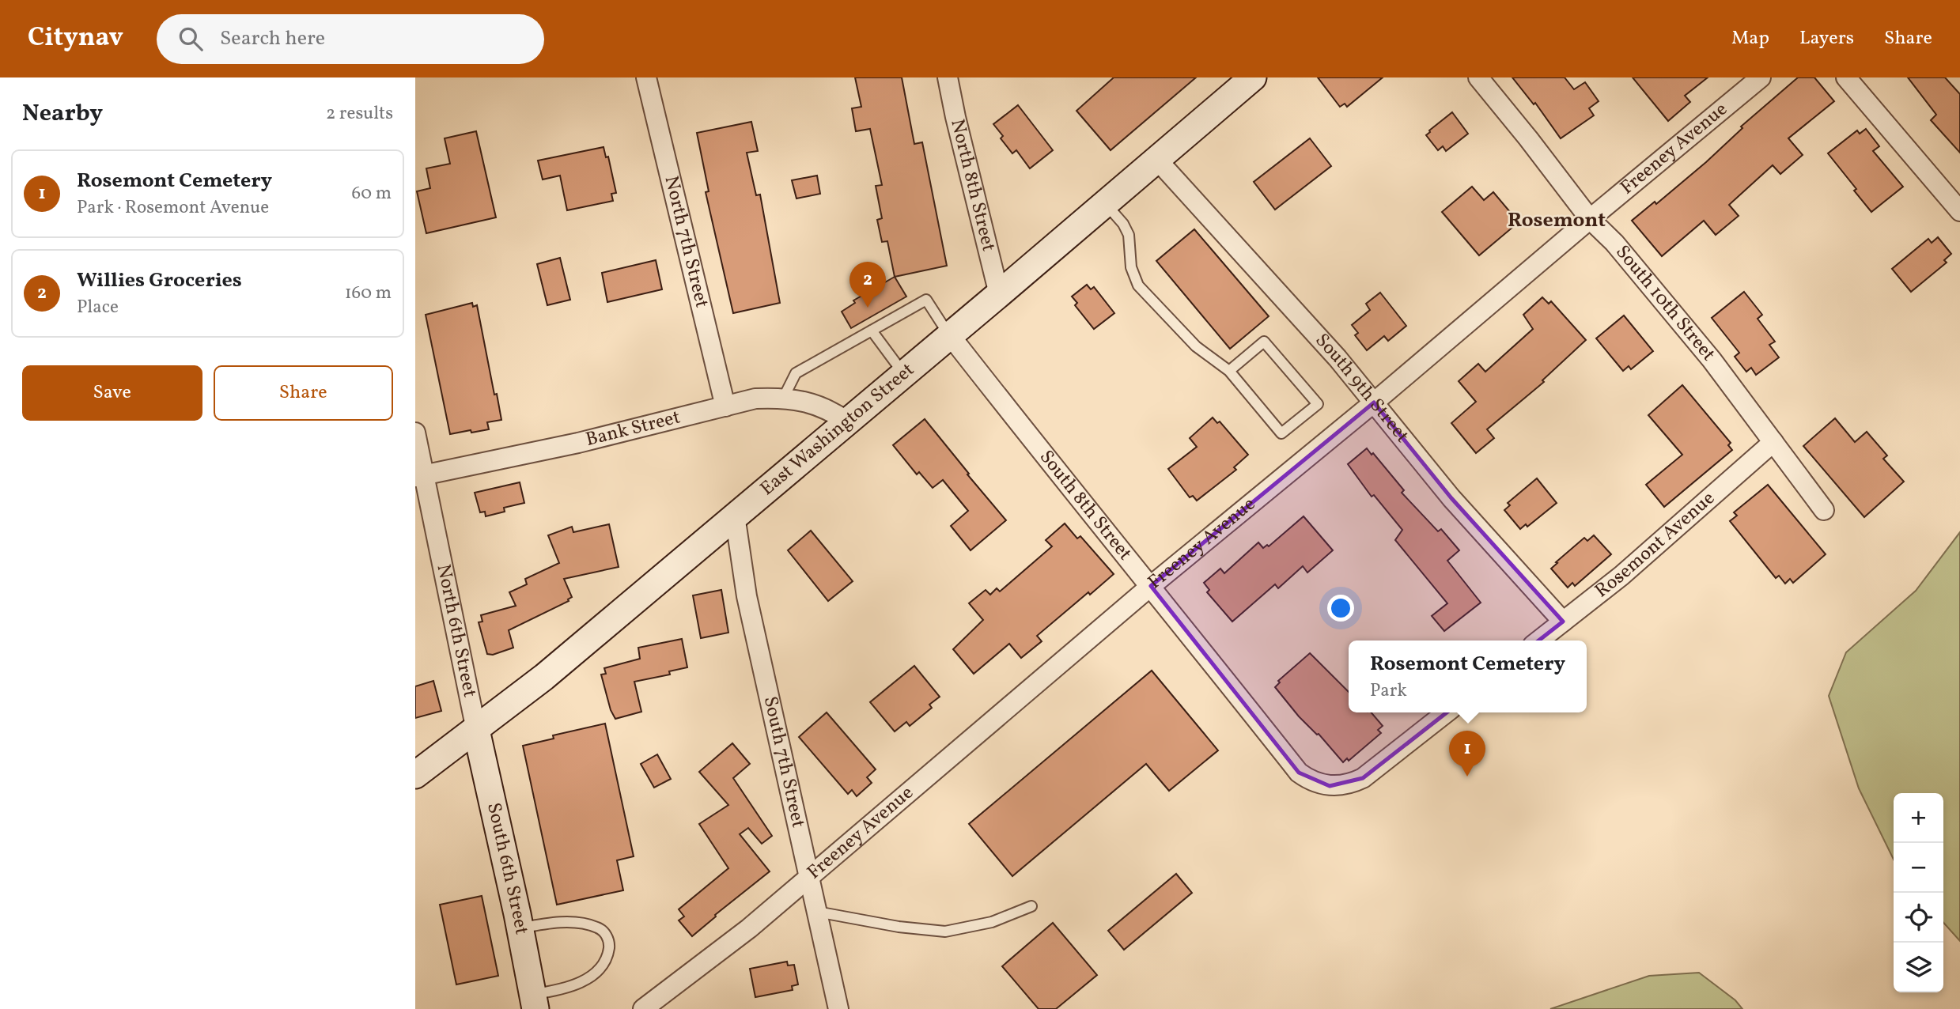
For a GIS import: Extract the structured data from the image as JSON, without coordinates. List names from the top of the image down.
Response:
{
  "streets": {
    "main road": ["East Washington Street", "South 6th Street"],
    "street": [
      "Freeney Avenue",
      "North 8th Street",
      "North 7th Street",
      "South 10th Street",
      "South 9th Street",
      "Bank Street",
      "South 8th Street",
      "Rosemont Avenue",
      "North 6th Street",
      "South 7th Street"
    ]
  },
  "crossings": [
    ["Freeney Avenue", "South 10th Street"],
    ["Freeney Avenue", "South 9th Street"],
    ["Freeney Avenue", "South 8th Street"],
    ["Freeney Avenue", "South 7th Street"],
    ["North 8th Street", "East Washington Street"],
    ["North 7th Street", "Bank Street"],
    ["South 10th Street", "Rosemont Avenue"],
    ["South 9th Street", "East Washington Street"],
    ["South 9th Street", "Rosemont Avenue"],
    ["Bank Street", "East Washington Street"],
    ["Bank Street", "North 6th Street"],
    ["East Washington Street", "South 8th Street"],
    ["East Washington Street", "North 6th Street"],
    ["East Washington Street", "South 7th Street"],
    ["East Washington Street", "South 6th Street"],
    ["North 6th Street", "South 6th Street"]
  ],
  "districts": ["Rosemont"],
  "page": {
    "header": "Citynav",
    "search": "Search here",
    "nav": ["Map", "Layers", "Share"],
    "heading": ["Nearby", "2 results"],
    "list": [
      {
        "mark": "1",
        "name": "Rosemont Cemetery",
        "note": "Park · Rosemont Avenue",
        "value": "60 m"
      },
      {
        "mark": "2",
        "name": "Willies Groceries",
        "note": "Place",
        "value": "160 m"
      }
    ],
    "pins": ["2", "1"],
    "buttons": ["Save", "Share"],
    "popup": ["Rosemont Cemetery", "Park"],
    "map_buttons": ["+", "−"]
  }
}
